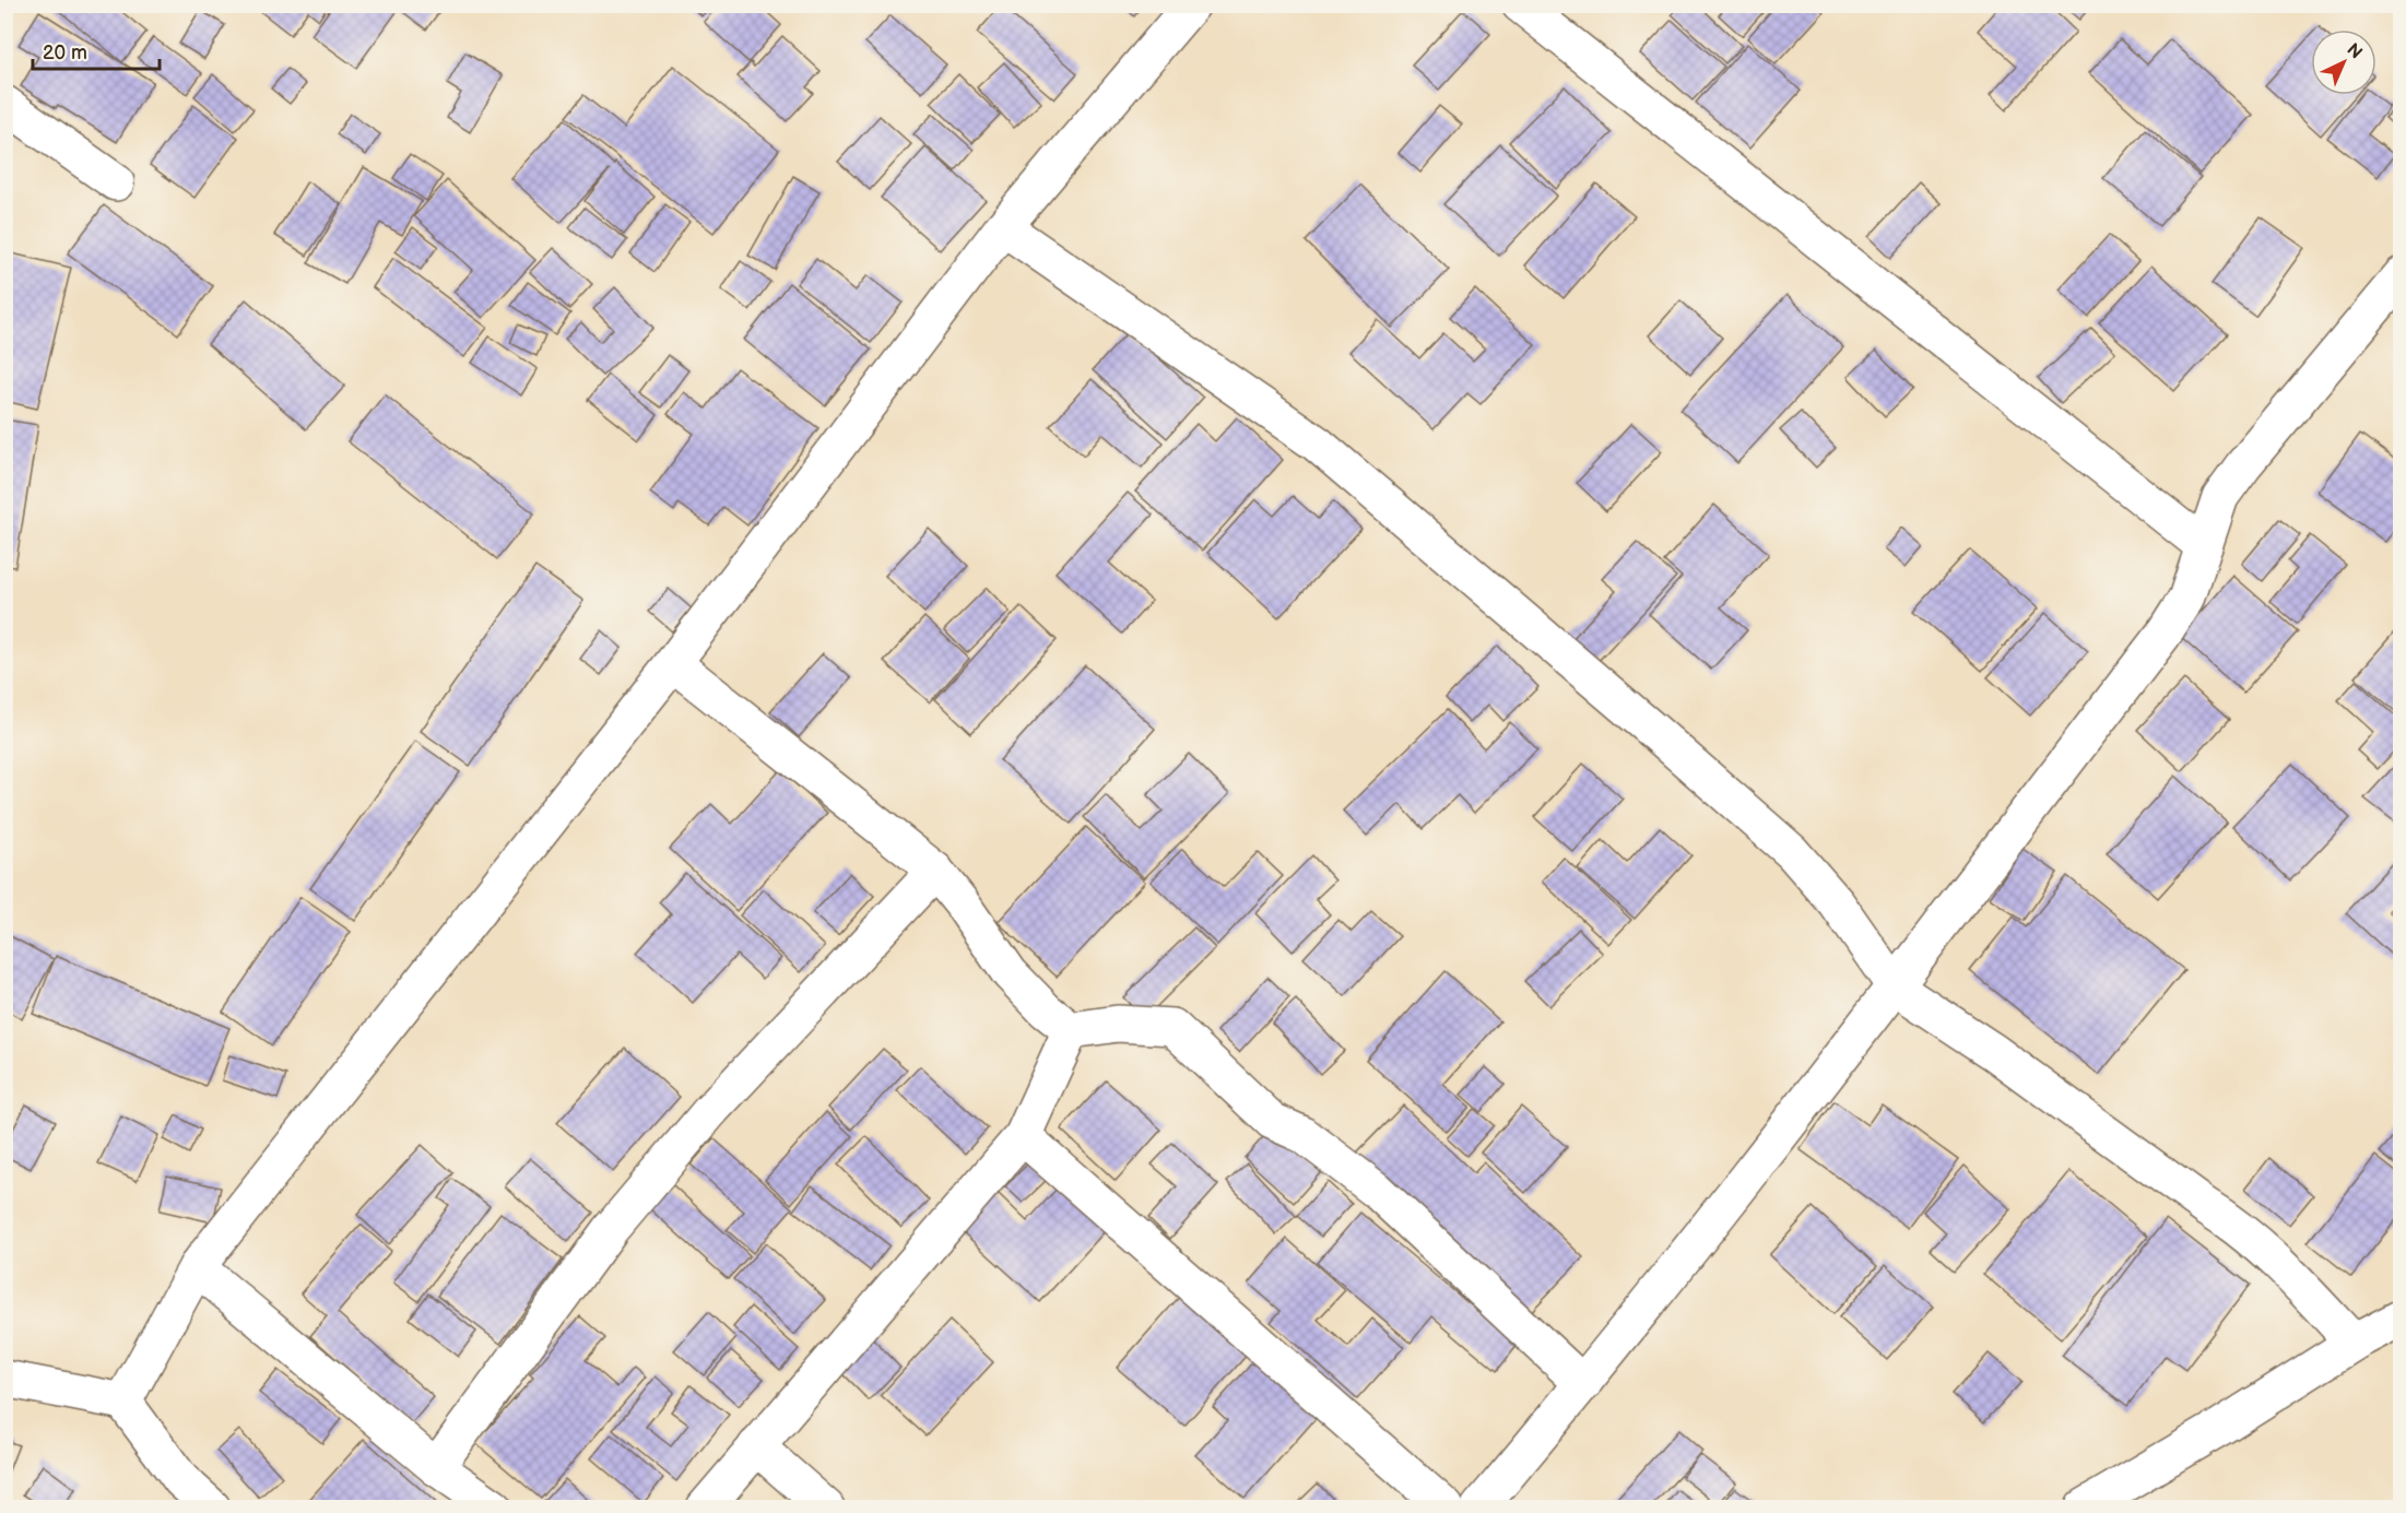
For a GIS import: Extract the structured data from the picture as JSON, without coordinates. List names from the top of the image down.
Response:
{
  "scale_bar": "20 m",
  "north": "top right"
}
